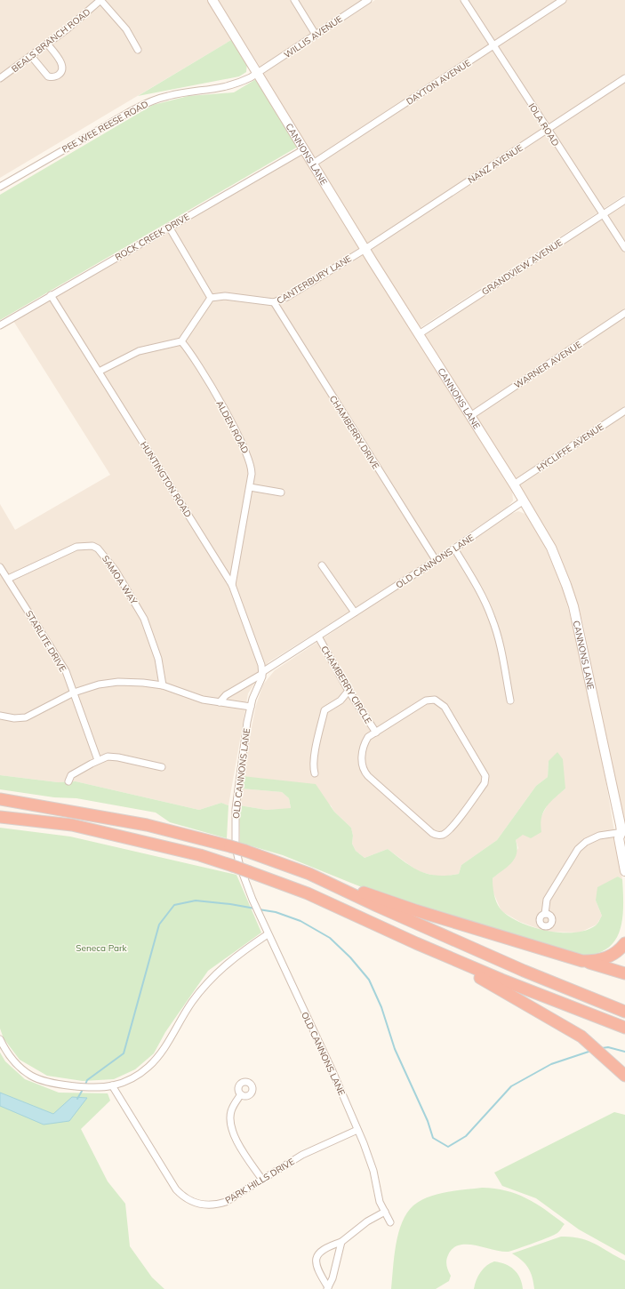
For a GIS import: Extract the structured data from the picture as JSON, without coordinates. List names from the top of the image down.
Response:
{
  "streets": {
    "main road": ["CANNONS LANE"],
    "street": [
      "WILLIS AVENUE",
      "BEALS BRANCH ROAD",
      "DAYTON AVENUE",
      "IOLA ROAD",
      "PEE WEE REESE ROAD",
      "NANZ AVENUE",
      "ROCK CREEK DRIVE",
      "GRANDVIEW AVENUE",
      "CANTERBURY LANE",
      "WARNER AVENUE",
      "ALDEN ROAD",
      "CHAMBERRY DRIVE",
      "HYCLIFFE AVENUE",
      "HUNTINGTON ROAD",
      "OLD CANNONS LANE",
      "SAMOA WAY",
      "STARLITE DRIVE",
      "CHAMBERRY CIRCLE",
      "PARK HILLS DRIVE"
    ]
  },
  "crossings": [
    ["WILLIS AVENUE", "PEE WEE REESE ROAD"],
    ["WILLIS AVENUE", "CANNONS LANE"],
    ["DAYTON AVENUE", "IOLA ROAD"],
    ["DAYTON AVENUE", "CANNONS LANE"],
    ["IOLA ROAD", "NANZ AVENUE"],
    ["IOLA ROAD", "GRANDVIEW AVENUE"],
    ["PEE WEE REESE ROAD", "CANNONS LANE"],
    ["CANNONS LANE", "NANZ AVENUE"],
    ["CANNONS LANE", "ROCK CREEK DRIVE"],
    ["CANNONS LANE", "GRANDVIEW AVENUE"],
    ["CANNONS LANE", "CANTERBURY LANE"],
    ["CANNONS LANE", "WARNER AVENUE"],
    ["CANNONS LANE", "HYCLIFFE AVENUE"],
    ["CANNONS LANE", "OLD CANNONS LANE"],
    ["NANZ AVENUE", "CANTERBURY LANE"],
    ["ROCK CREEK DRIVE", "HUNTINGTON ROAD"],
    ["CANTERBURY LANE", "CHAMBERRY DRIVE"],
    ["ALDEN ROAD", "HUNTINGTON ROAD"],
    ["CHAMBERRY DRIVE", "OLD CANNONS LANE"],
    ["HUNTINGTON ROAD", "OLD CANNONS LANE"],
    ["OLD CANNONS LANE", "CHAMBERRY CIRCLE"],
    ["OLD CANNONS LANE", "PARK HILLS DRIVE"],
    ["SAMOA WAY", "STARLITE DRIVE"]
  ],
  "parks": ["Seneca Park"]
}
